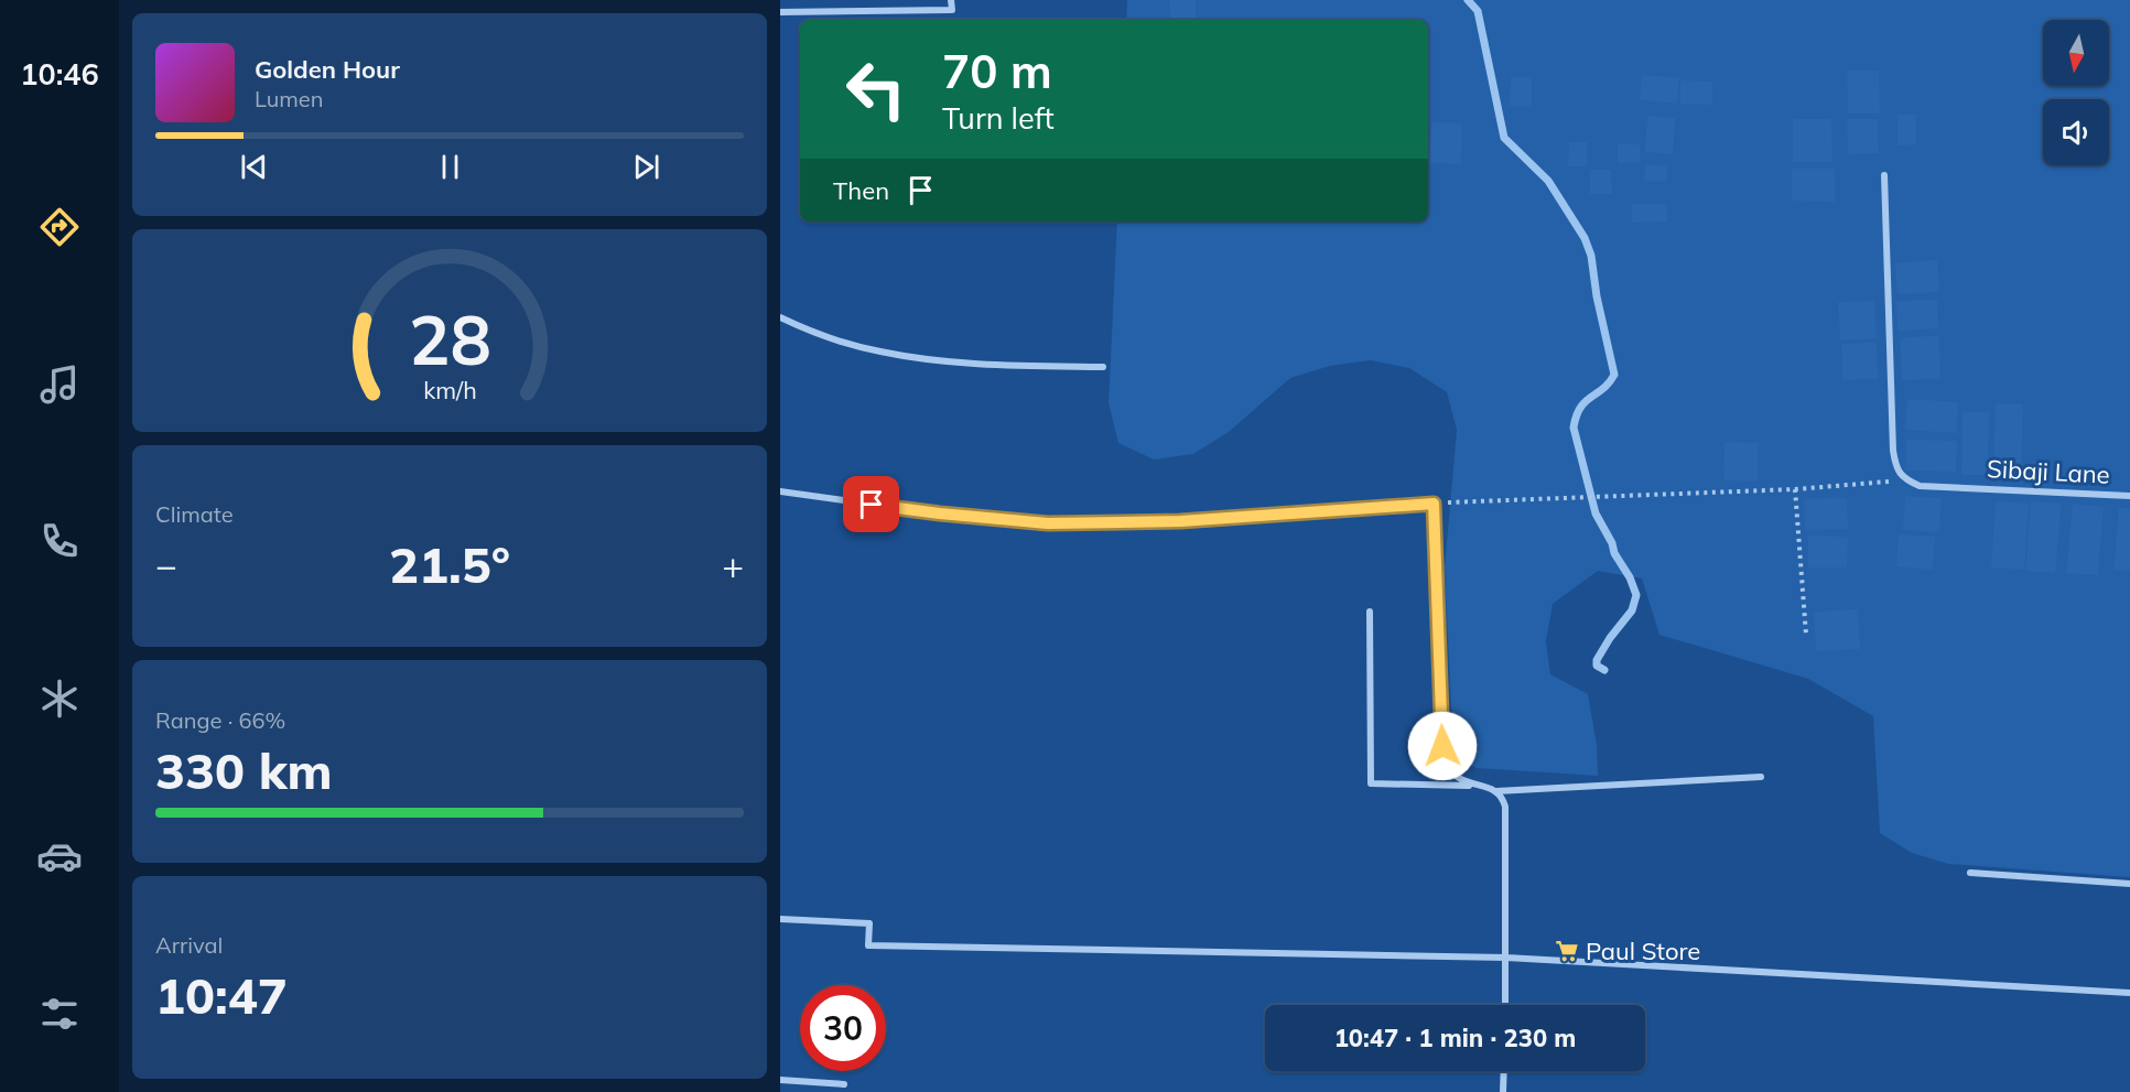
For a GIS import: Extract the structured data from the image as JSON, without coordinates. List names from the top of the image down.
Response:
{
  "streets": {
    "street": ["Sibaji Lane"]
  },
  "places": {
    "supermarket": ["Paul Store"]
  },
  "north": "bottom",
  "page": {
    "tabs": "10:46",
    "turn": ["70 m", "Turn left"],
    "song": ["Golden Hour", "Lumen"],
    "then": "Then",
    "tile": [
      "Climate",
      ["Range · 66%", "330 km"],
      ["Arrival", "10:47"]
    ],
    "heat": ["−", "21.5°", "+"],
    "limit": "30",
    "trip": "10:47 · 1 min · 230 m",
    "gauge": ["28", "km/h"]
  }
}
